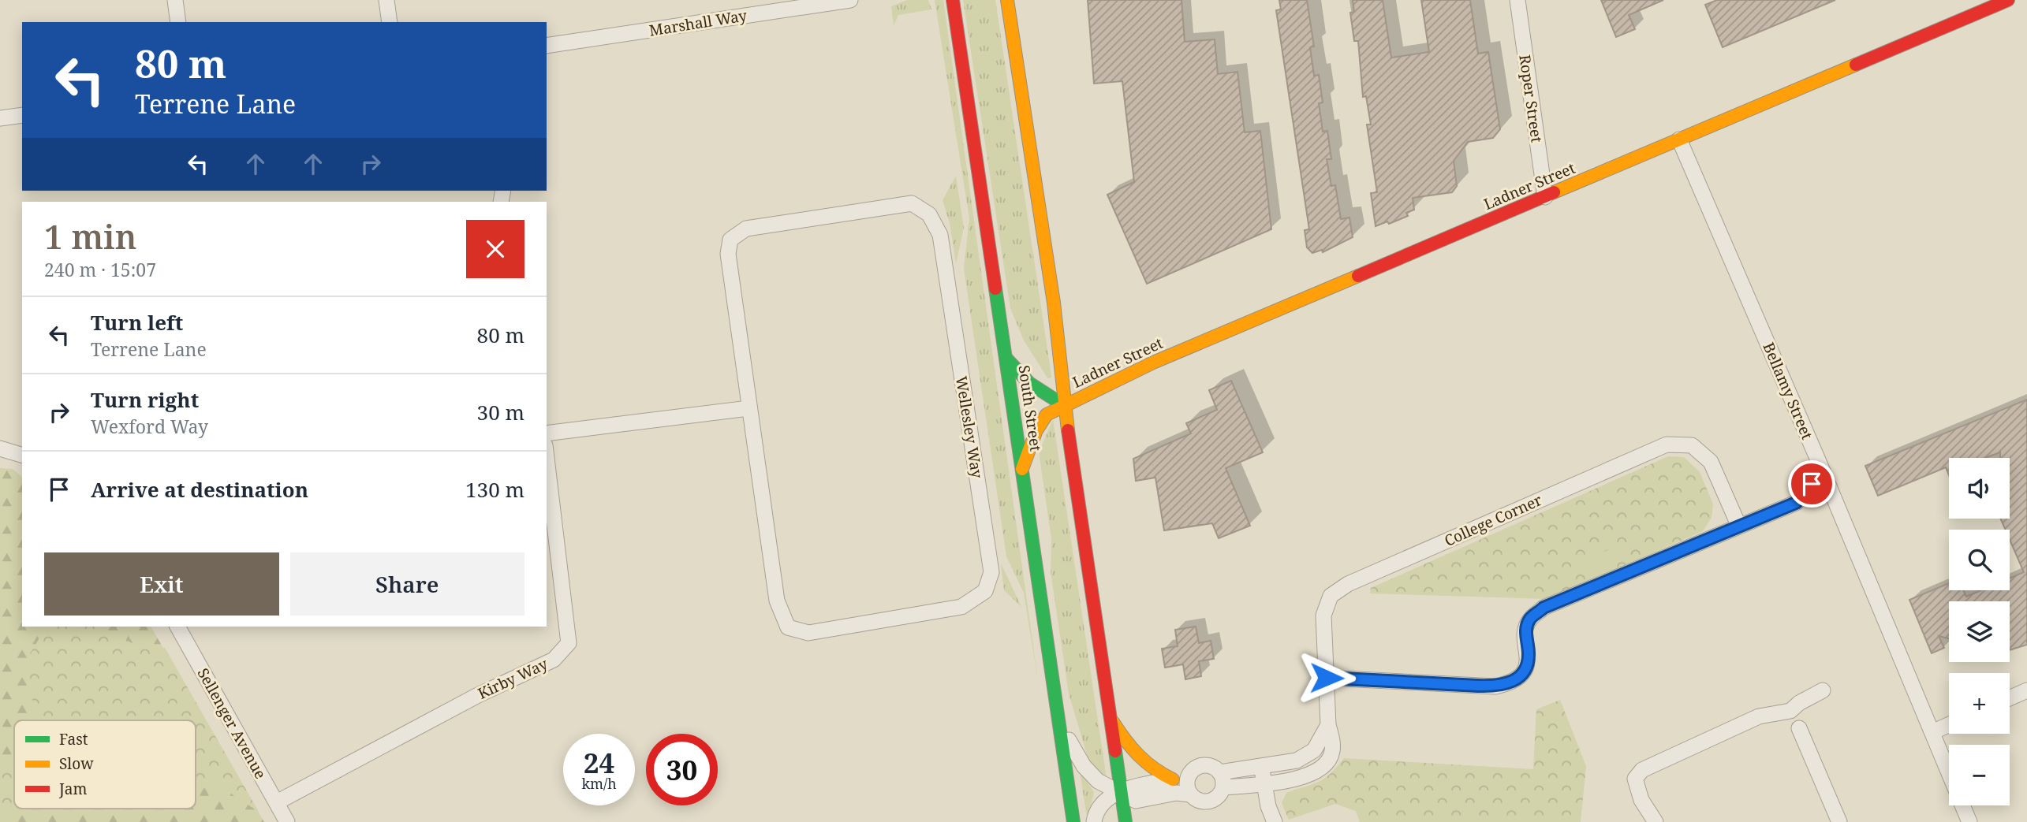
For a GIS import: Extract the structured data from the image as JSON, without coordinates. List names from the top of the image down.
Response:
{
  "streets": {
    "main road": ["Ladner Street", "South Street"],
    "street": [
      "Marshall Way",
      "Roper Street",
      "Bellamy Street",
      "Wellesley Way",
      "College Corner",
      "Kirby Way",
      "Sellenger Avenue"
    ]
  },
  "crossings": [
    ["Roper Street", "Ladner Street"],
    ["Ladner Street", "Bellamy Street"],
    ["Ladner Street", "South Street"],
    ["Kirby Way", "Sellenger Avenue"]
  ],
  "legend": ["Fast", "Slow", "Jam"],
  "page": {
    "turn": ["80 m", "Terrene Lane"],
    "heading": ["1 min", "240 m · 15:07"],
    "list": [
      {
        "name": "Turn left",
        "note": "Terrene Lane",
        "value": "80 m"
      },
      {
        "name": "Turn right",
        "note": "Wexford Way",
        "value": "30 m"
      },
      {
        "name": "Arrive at destination",
        "value": "130 m"
      }
    ],
    "map_buttons": ["+", "−"],
    "buttons": ["Exit", "Share"],
    "speed": "24 km/h",
    "limit": "30"
  }
}
